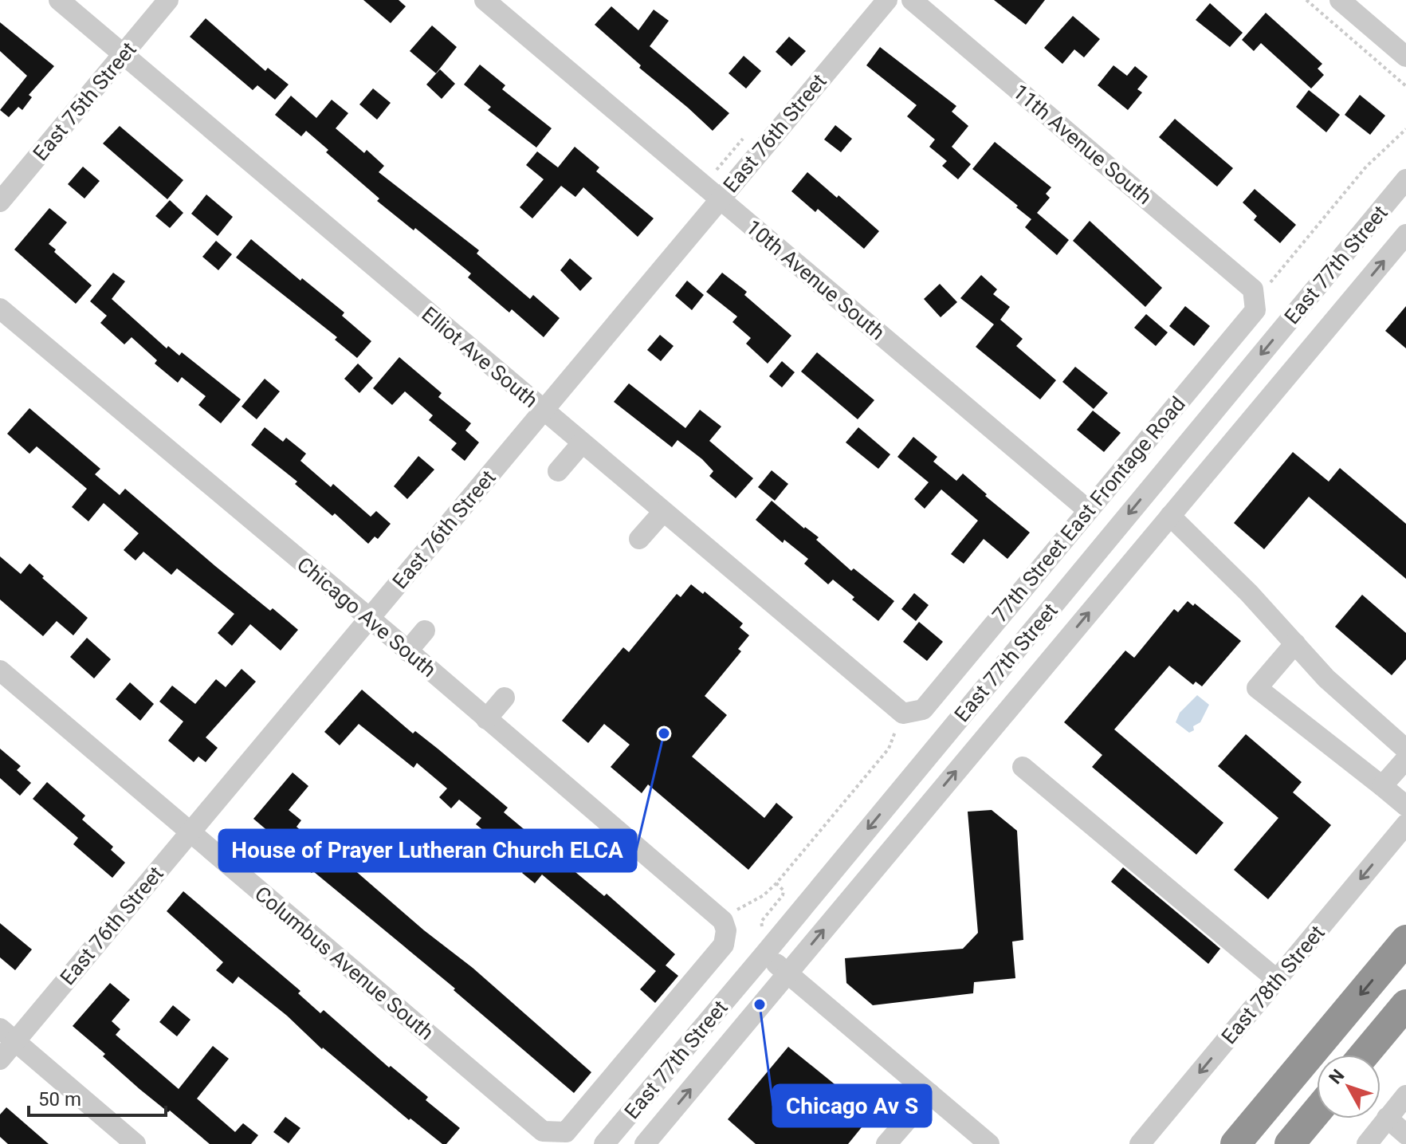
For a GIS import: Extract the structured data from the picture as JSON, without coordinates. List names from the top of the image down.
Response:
{
  "streets": {
    "street": [
      "East 75th Street",
      "East 76th Street",
      "11th Avenue South",
      "East 77th Street",
      "10th Avenue South",
      "Elliot Ave South",
      "77th Street East Frontage Road",
      "Chicago Ave South",
      "Columbus Avenue South",
      "East 78th Street"
    ]
  },
  "crossings": [
    ["East 75th Street", "Elliot Ave South"],
    ["East 76th Street", "10th Avenue South"],
    ["East 76th Street", "Elliot Ave South"],
    ["East 76th Street", "Chicago Ave South"],
    ["East 76th Street", "Columbus Avenue South"],
    ["11th Avenue South", "77th Street East Frontage Road"],
    ["10th Avenue South", "77th Street East Frontage Road"],
    ["Elliot Ave South", "77th Street East Frontage Road"],
    ["Chicago Ave South", "Columbus Avenue South"]
  ],
  "one_way": ["East 78th Street"],
  "places": ["House of Prayer Lutheran Church ELCA", "Chicago Av S"],
  "scale_bar": "50 m",
  "north": "top left"
}
